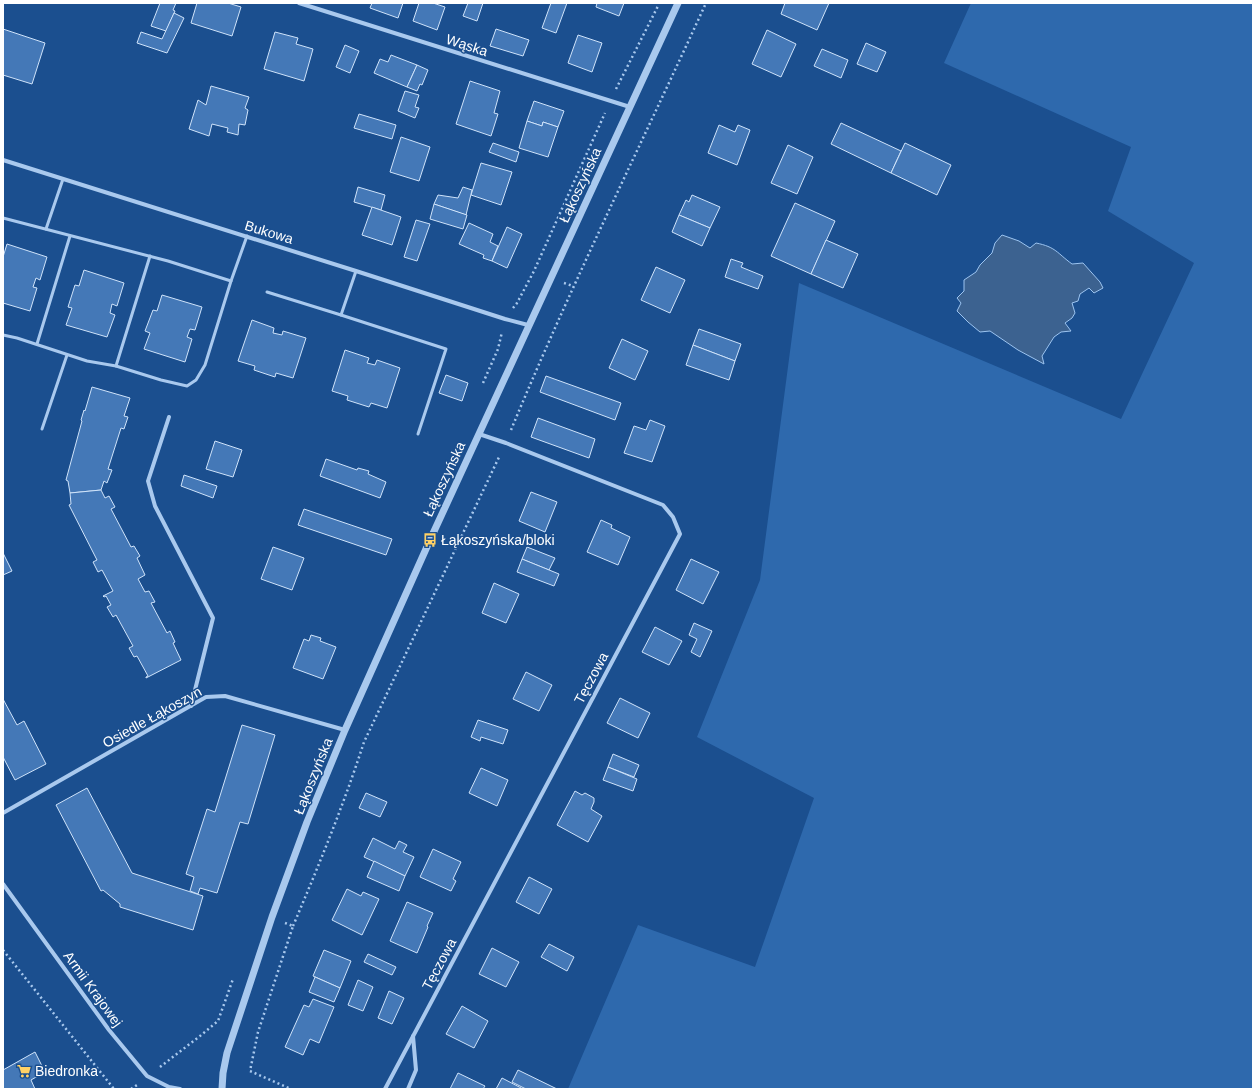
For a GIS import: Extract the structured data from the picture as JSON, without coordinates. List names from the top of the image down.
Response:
{
  "streets": {
    "street": [
      "Wąska",
      "Łąkoszyńska",
      "Bukowa",
      "Tęczowa",
      "Osiedle Łąkoszyn",
      "Armii Krajowej"
    ]
  },
  "crossings": [
    ["Wąska", "Łąkoszyńska"],
    ["Łąkoszyńska", "Bukowa"],
    ["Łąkoszyńska", "Tęczowa"],
    ["Łąkoszyńska", "Osiedle Łąkoszyn"]
  ],
  "places": {
    "bus stop": ["Łąkoszyńska/bloki"],
    "supermarket": ["Biedronka"]
  }
}
